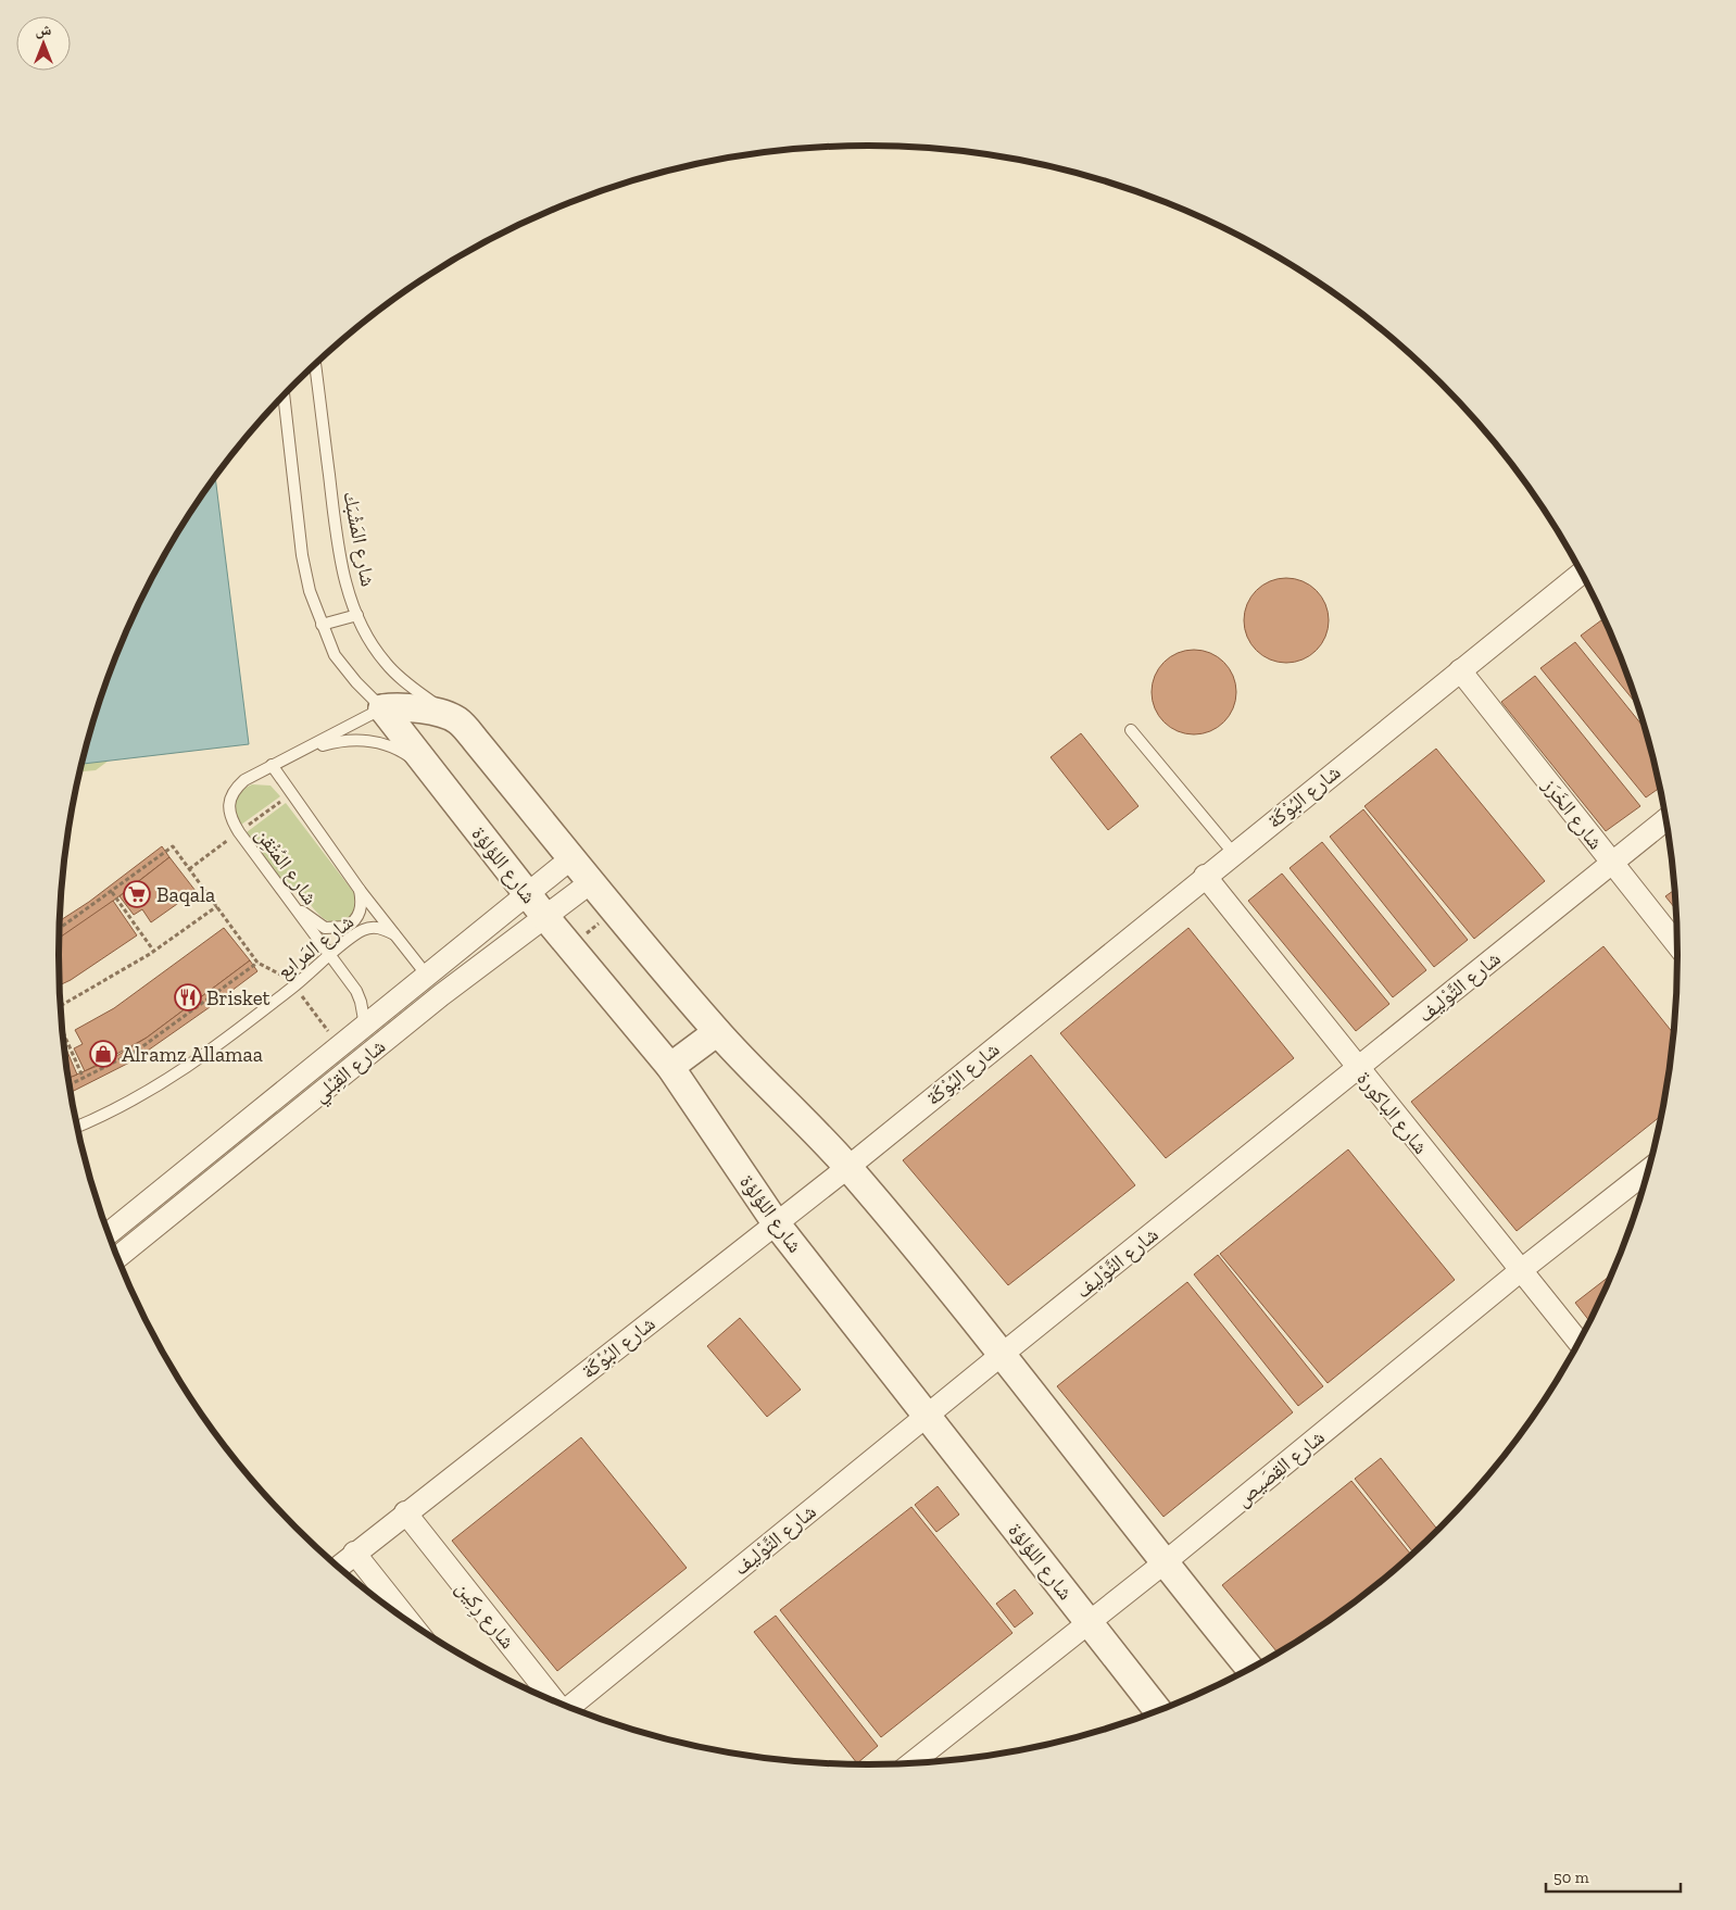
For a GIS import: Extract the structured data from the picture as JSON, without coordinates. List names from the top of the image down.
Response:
{
  "streets": {
    "street": [
      "شارع البُوْكَة",
      "شارع الخَرَز",
      "شارع اللؤلؤة",
      "شارع التَّوْلِيف",
      "شارع القِبْلي",
      "شارع الباكورة",
      "شارع القِصَيص",
      "شارع رِكِين"
    ],
    "lane": ["شارع المَشْبَك", "شارع المُتْقِن", "شارع المَرابع"]
  },
  "crossings": [
    ["شارع البُوْكَة", "شارع الخَرَز"],
    ["شارع البُوْكَة", "شارع اللؤلؤة"],
    ["شارع البُوْكَة", "شارع الباكورة"],
    ["شارع البُوْكَة", "شارع رِكِين"],
    ["شارع الخَرَز", "شارع التَّوْلِيف"],
    ["شارع اللؤلؤة", "شارع المُتْقِن"],
    ["شارع اللؤلؤة", "شارع التَّوْلِيف"],
    ["شارع اللؤلؤة", "شارع القِبْلي"],
    ["شارع اللؤلؤة", "شارع القِصَيص"],
    ["شارع المُتْقِن", "شارع المَرابع"],
    ["شارع المُتْقِن", "شارع القِبْلي"],
    ["شارع التَّوْلِيف", "شارع الباكورة"],
    ["شارع الباكورة", "شارع القِصَيص"]
  ],
  "places": {
    "supermarket": ["Baqala"],
    "restaurant": ["Brisket"],
    "shop": ["Alramz Allamaa"]
  },
  "scale_bar": "50 m",
  "north": "top"
}
